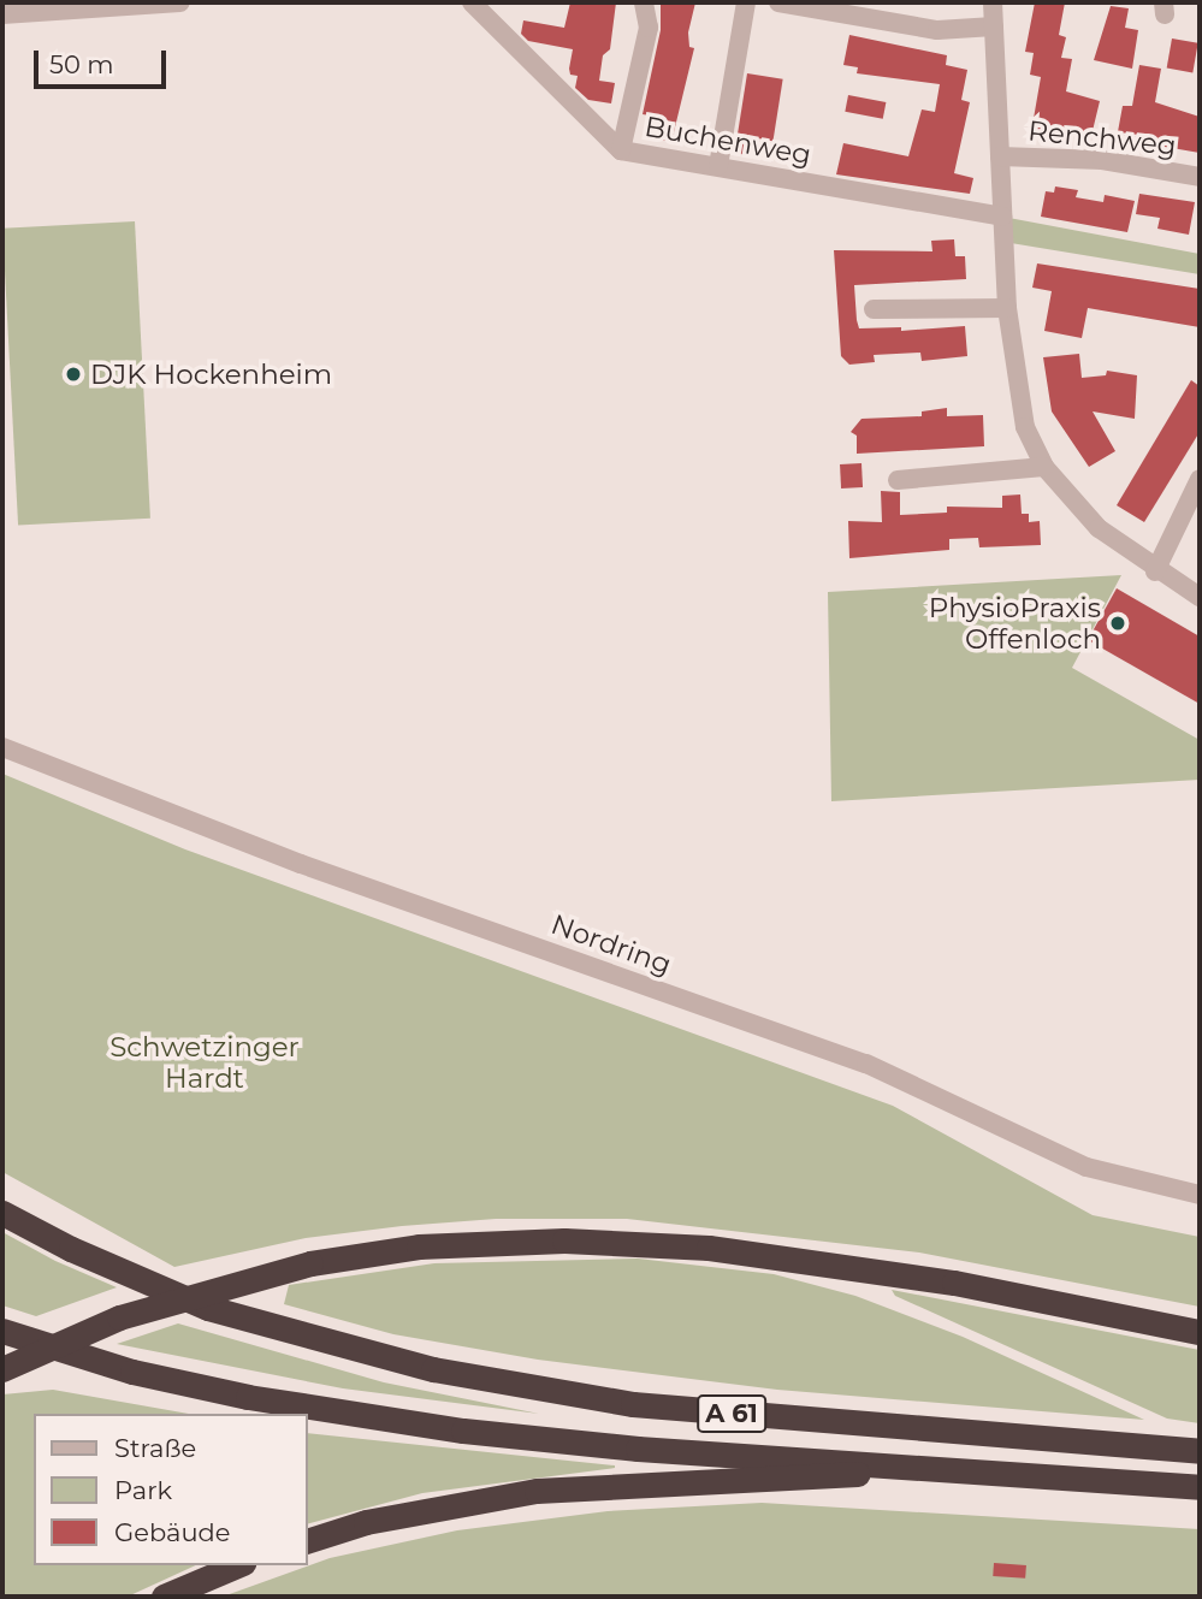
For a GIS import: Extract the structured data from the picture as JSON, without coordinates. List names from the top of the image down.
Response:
{
  "streets": {
    "highway": ["A 61"],
    "street": ["Renchweg", "Buchenweg", "Nordring"]
  },
  "parks": ["Schwetzinger Hardt"],
  "places": ["DJK Hockenheim", "PhysioPraxis Offenloch"],
  "legend": ["Straße", "Park", "Gebäude"],
  "scale_bar": "50 m"
}
